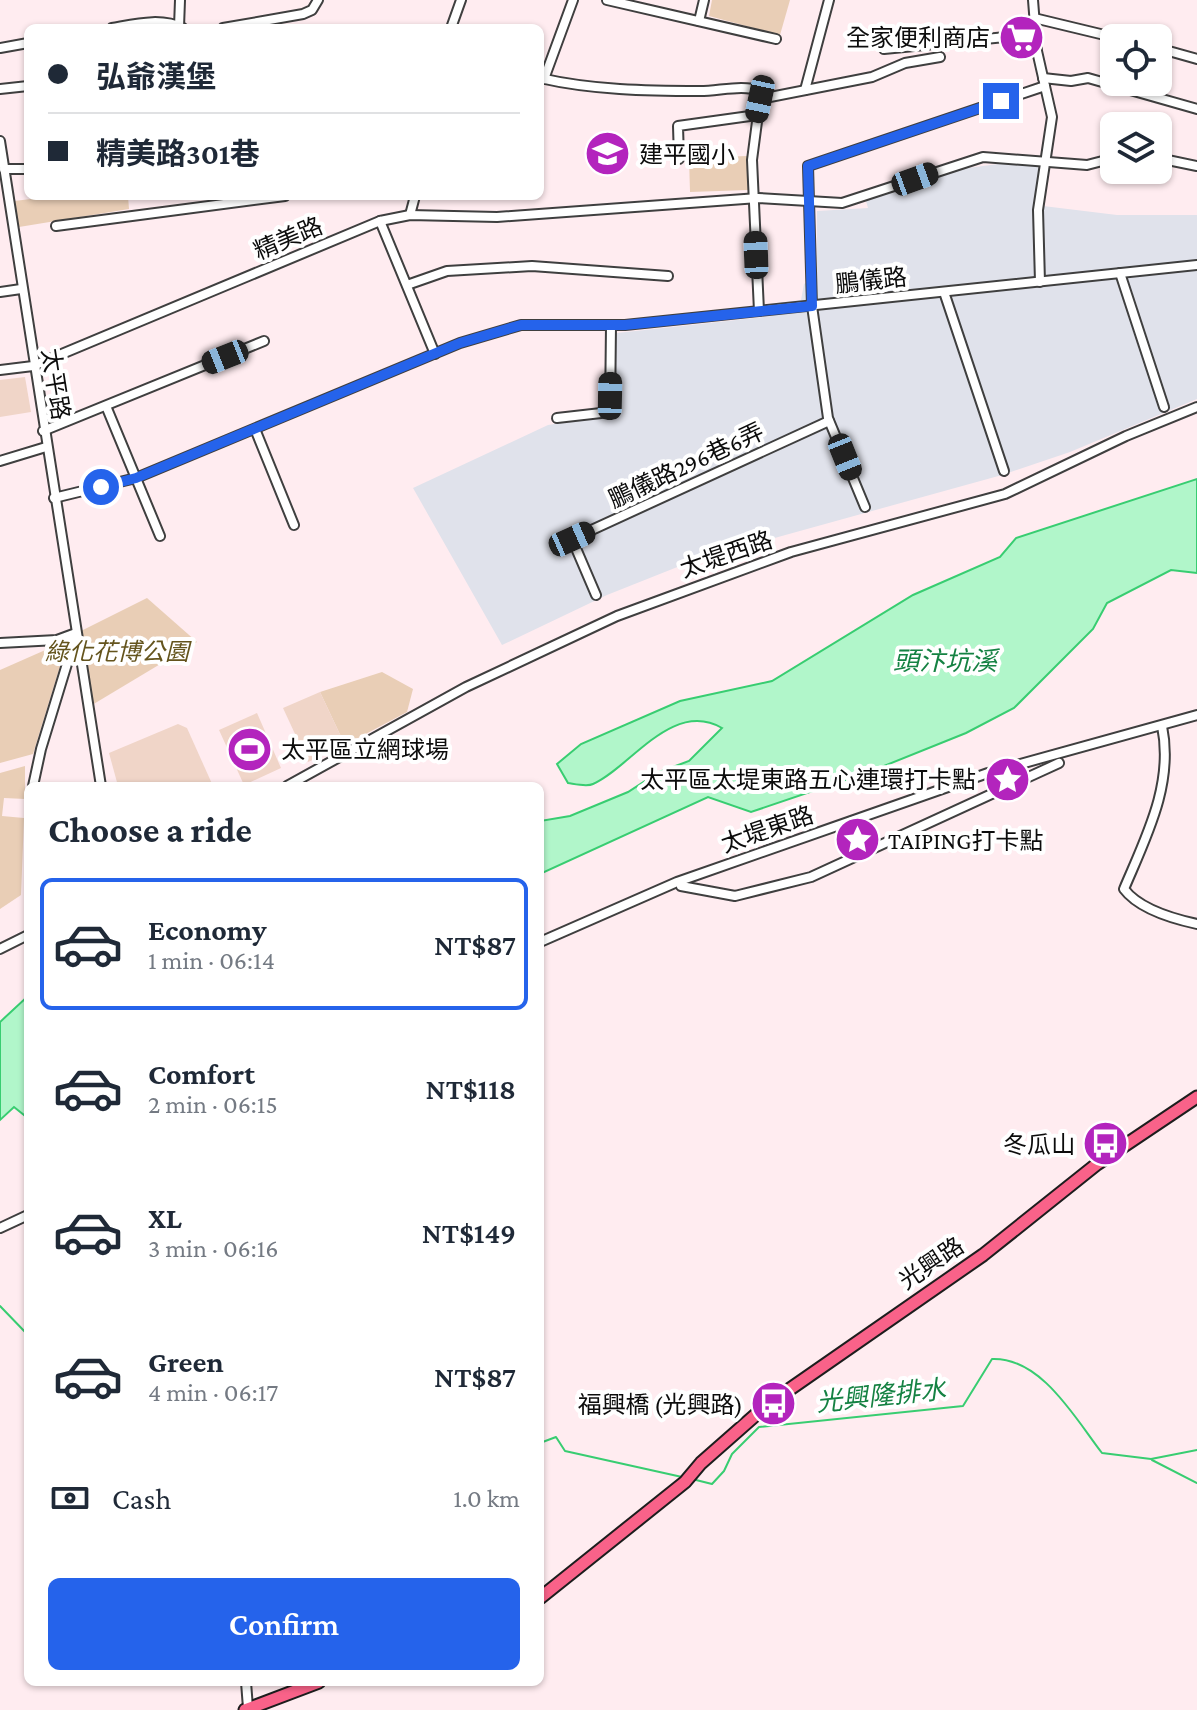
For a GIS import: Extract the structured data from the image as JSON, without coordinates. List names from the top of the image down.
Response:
{
  "streets": {
    "main road": ["光興路"],
    "street": [
      "精美路",
      "鵬儀路",
      "太平路",
      "鵬儀路296巷6弄",
      "太堤西路",
      "太堤東路"
    ]
  },
  "crossings": [
    ["精美路", "太平路"],
    ["鵬儀路", "太平路"]
  ],
  "water": ["頭汴坑溪", "光興隆排水"],
  "parks": ["綠化花博公園"],
  "places": {
    "supermarket": ["全家便利商店"],
    "school or university": ["建平國小"],
    "sports": ["太平區立網球場"],
    "place": ["太平區太堤東路五心連環打卡點", "TAIPING打卡點"],
    "bus stop": ["冬瓜山", "福興橋 (光興路)"]
  },
  "page": {
    "banner": ["弘爺漢堡", "精美路301巷"],
    "heading": "Choose a ride",
    "list": [
      {
        "name": "Economy",
        "note": "1 min · 06:14",
        "value": "NT$87"
      },
      {
        "name": "Comfort",
        "note": "2 min · 06:15",
        "value": "NT$118"
      },
      {
        "name": "XL",
        "note": "3 min · 06:16",
        "value": "NT$149"
      },
      {
        "name": "Green",
        "note": "4 min · 06:17",
        "value": "NT$87"
      }
    ],
    "pay": ["Cash", "1.0 km"],
    "buttons": "Confirm"
  }
}
